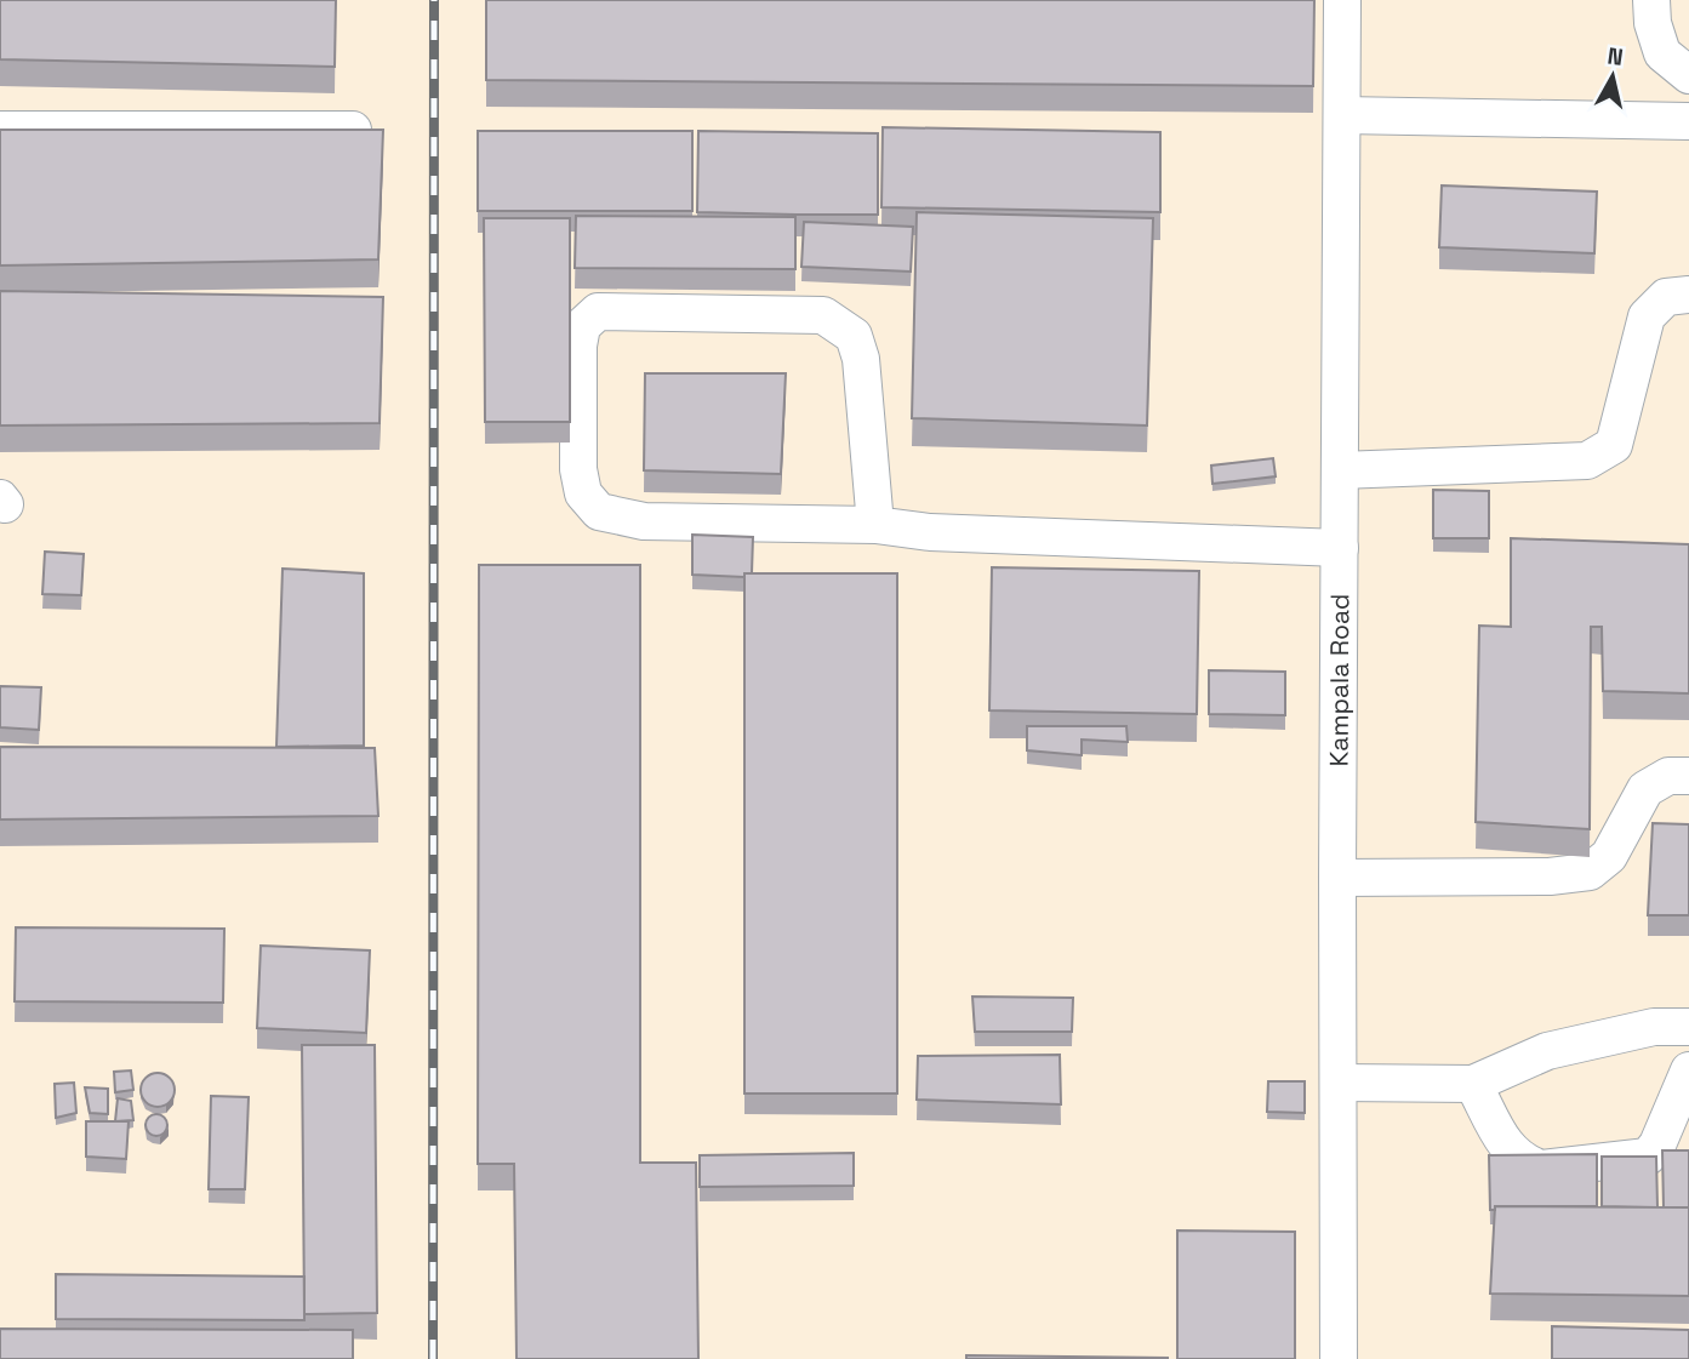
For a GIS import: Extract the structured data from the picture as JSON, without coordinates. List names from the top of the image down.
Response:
{
  "streets": {
    "street": ["Kampala Road"]
  },
  "north": "top"
}
